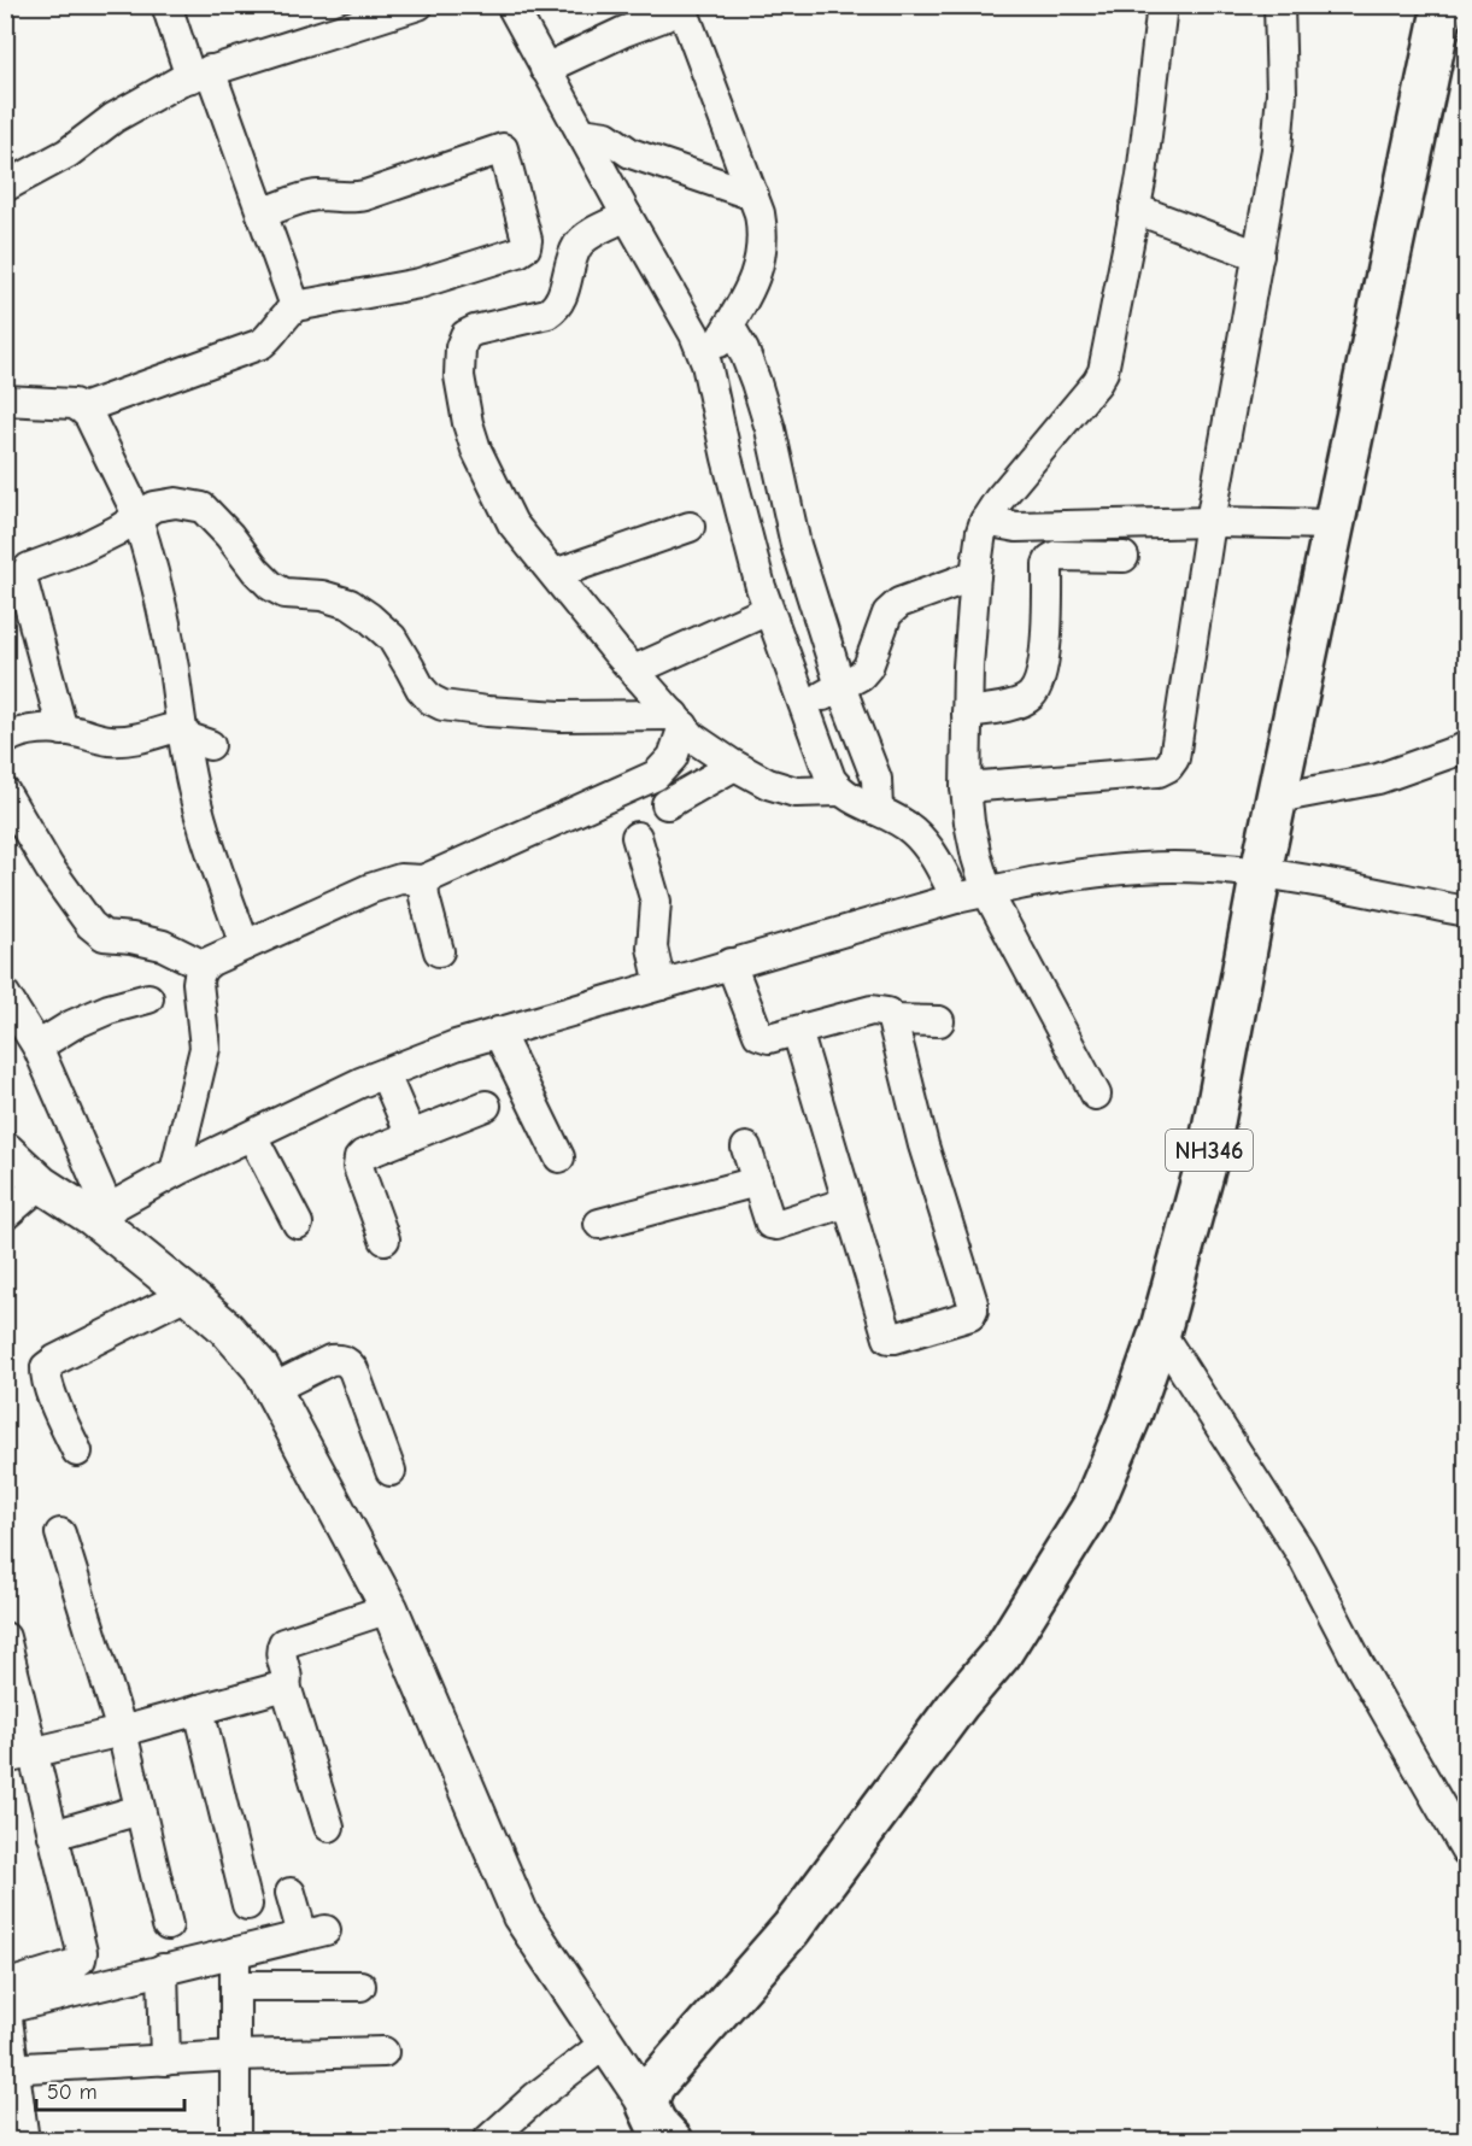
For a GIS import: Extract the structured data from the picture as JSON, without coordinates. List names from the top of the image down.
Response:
{
  "streets": {
    "highway": ["NH346"]
  },
  "scale_bar": "50 m"
}
